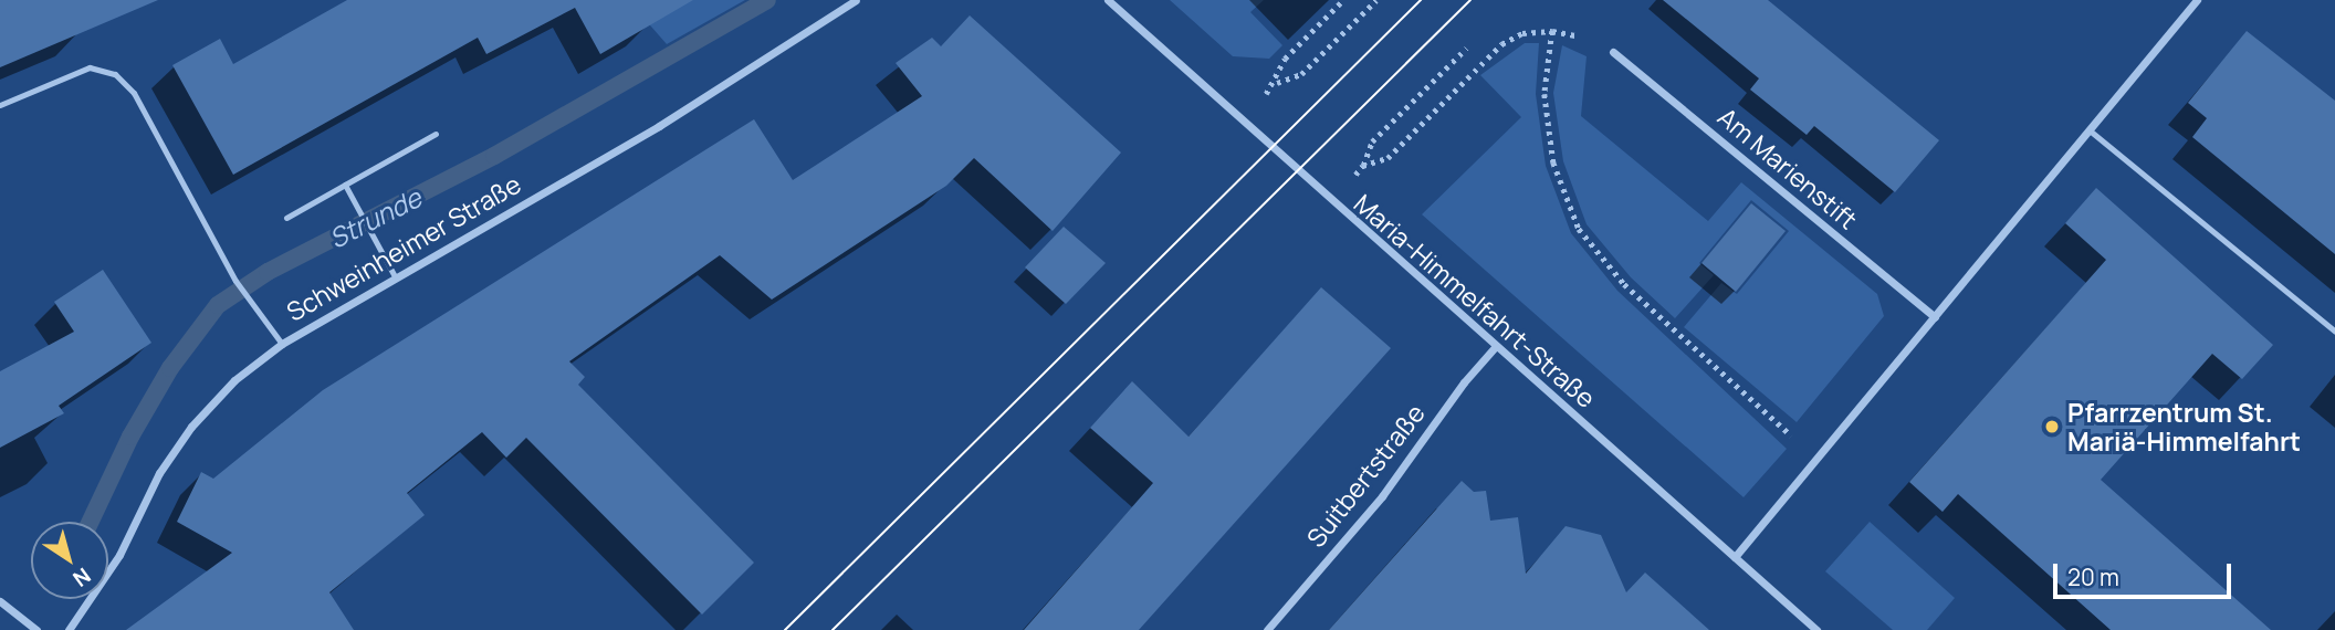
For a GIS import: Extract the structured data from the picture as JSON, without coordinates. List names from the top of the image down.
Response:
{
  "streets": {
    "street": [
      "Am Marienstift",
      "Schweinheimer Straße",
      "Maria-Himmelfahrt-Straße",
      "Suitbertstraße"
    ]
  },
  "crossings": [
    ["Maria-Himmelfahrt-Straße", "Suitbertstraße"]
  ],
  "water": ["Strunde"],
  "places": ["Pfarrzentrum St. Mariä-Himmelfahrt"],
  "scale_bar": "20 m",
  "north": "bottom right"
}
